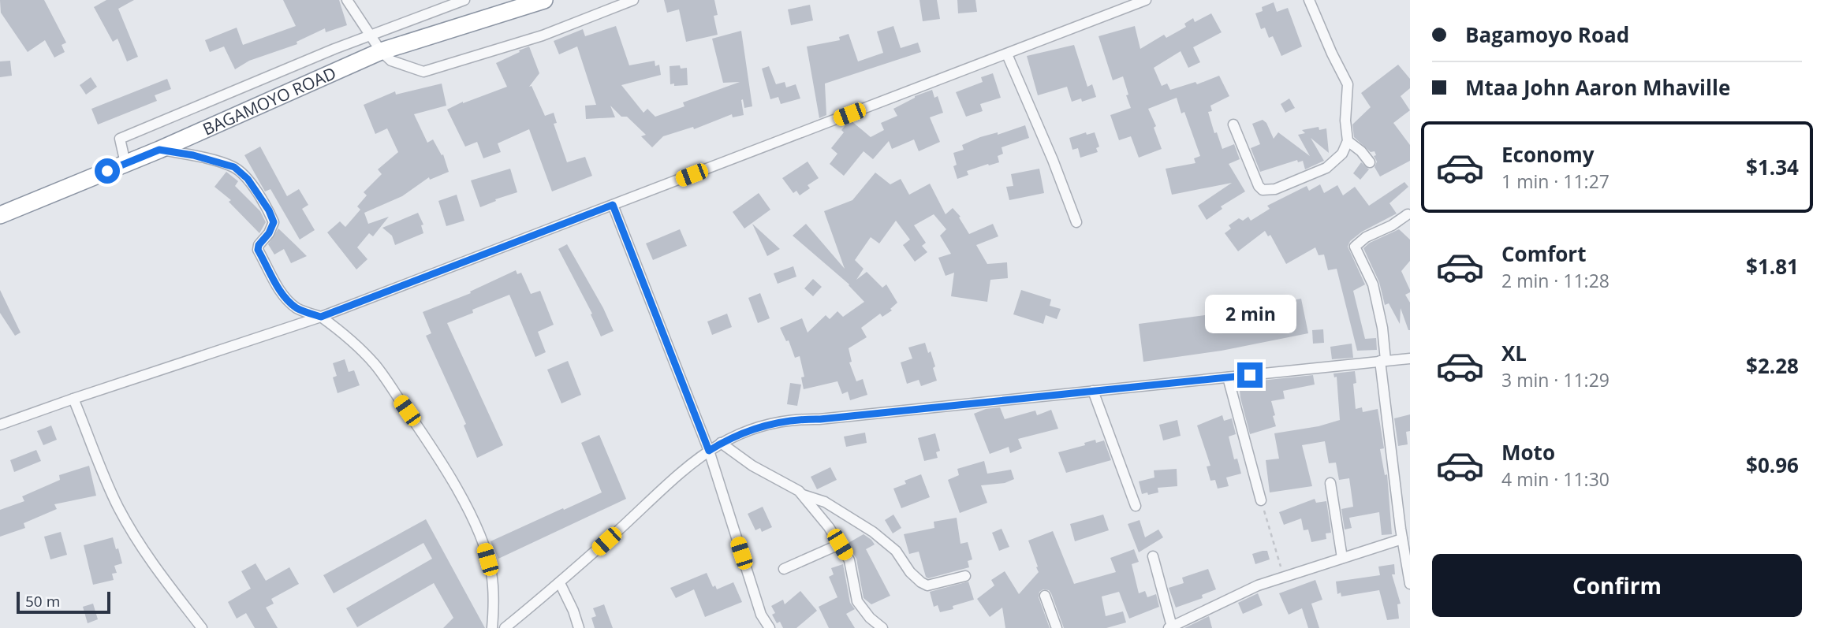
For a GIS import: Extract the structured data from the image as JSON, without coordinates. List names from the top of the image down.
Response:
{
  "streets": {
    "highway": ["BAGAMOYO ROAD"]
  },
  "scale_bar": "50 m",
  "page": {
    "banner": ["Bagamoyo Road", "Mtaa John Aaron Mhaville"],
    "list": [
      {
        "name": "Economy",
        "note": "1 min · 11:27",
        "value": "$1.34"
      },
      {
        "name": "Comfort",
        "note": "2 min · 11:28",
        "value": "$1.81"
      },
      {
        "name": "XL",
        "note": "3 min · 11:29",
        "value": "$2.28"
      },
      {
        "name": "Moto",
        "note": "4 min · 11:30",
        "value": "$0.96"
      }
    ],
    "bubble": "2 min",
    "buttons": "Confirm",
    "scale": "50 m"
  }
}
